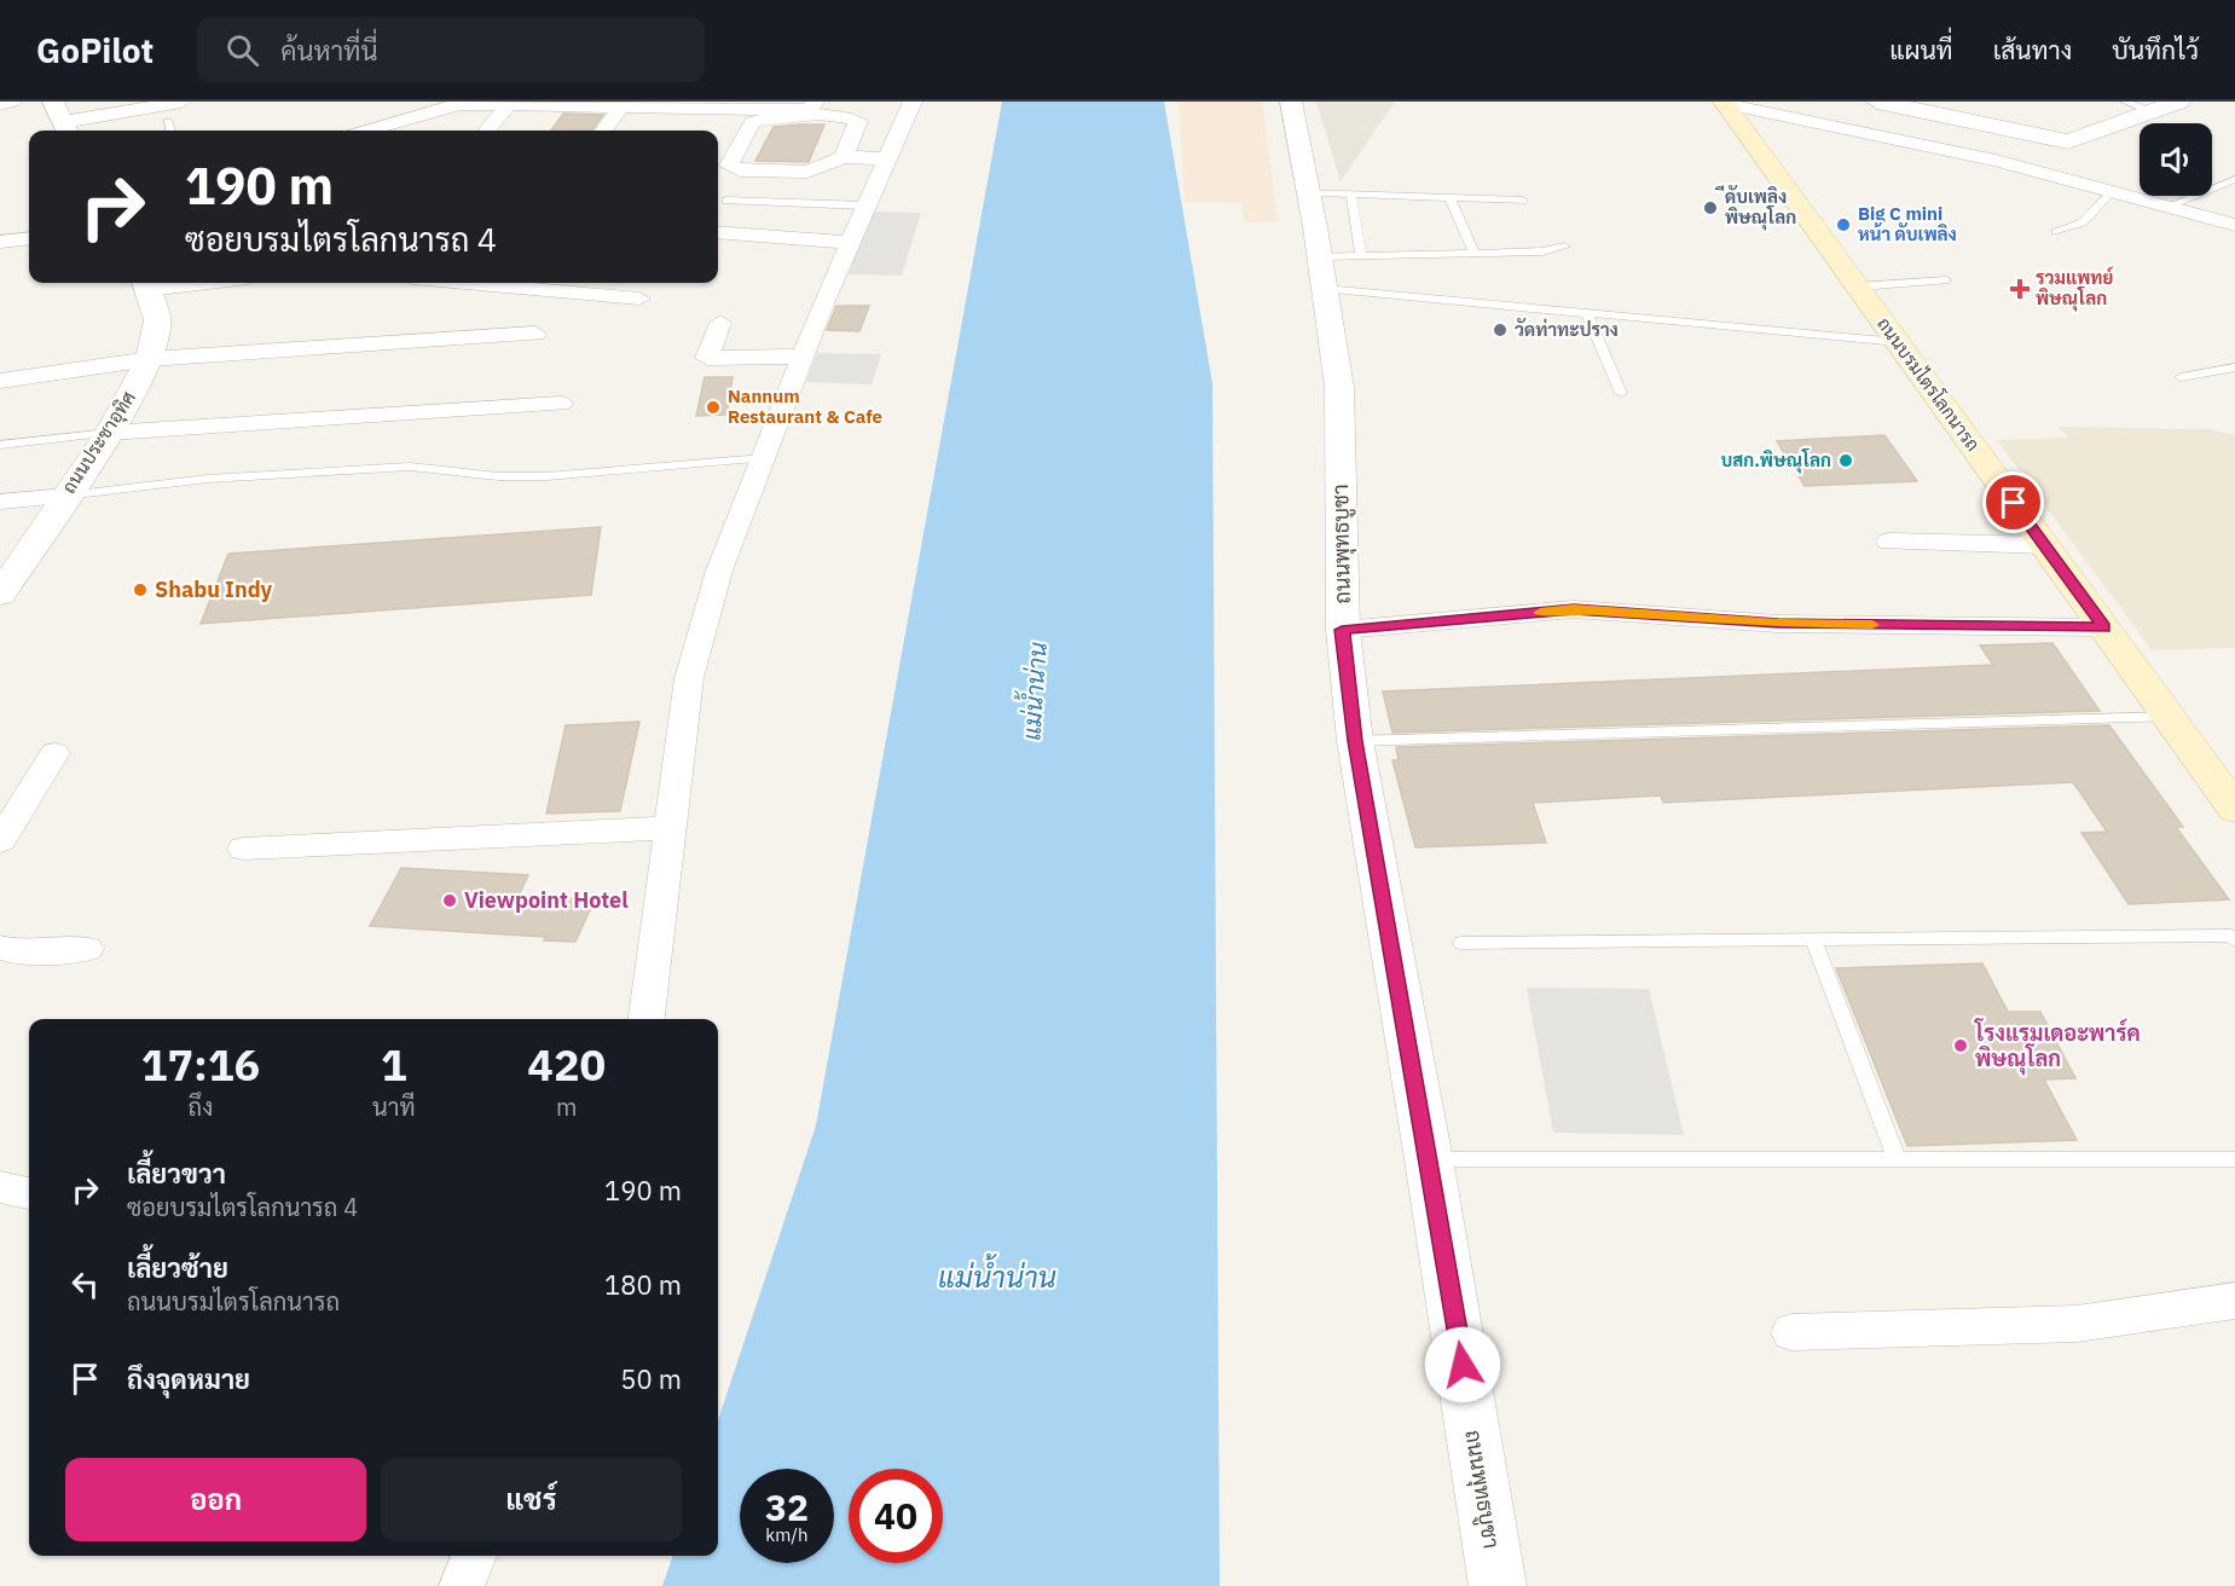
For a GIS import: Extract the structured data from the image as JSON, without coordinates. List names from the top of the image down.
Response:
{
  "streets": {
    "main road": ["ถนนบรมไตรโลกนารถ"],
    "street": ["ถนนประชาอุทิศ", "ถนนพุทธบูชา"]
  },
  "water": ["แม่น้ำน่าน"],
  "places": {
    "other": [
      "ีดับเพลิง พิษณุโลก",
      "Big C mini หน้า ดับเพลิง",
      "วัดท่าทะปราง",
      "Nannum Restaurant & Cafe",
      "บสก.พิษณุโลก",
      "Shabu Indy",
      "Viewpoint Hotel",
      "โรงแรมเดอะพาร์ค พิษณุโลก"
    ],
    "health": ["รวมแพทย์ พิษณุโลก"]
  },
  "page": {
    "header": "GoPilot",
    "search": "ค้นหาที่นี่",
    "nav": ["แผนที่", "เส้นทาง", "บันทึกไว้"],
    "turn": ["190 m", "ซอยบรมไตรโลกนารถ 4"],
    "eta": [
      "17:16",
      "ถึง",
      "1",
      "นาที",
      "420",
      "m"
    ],
    "list": [
      {
        "name": "เลี้ยวขวา",
        "note": "ซอยบรมไตรโลกนารถ 4",
        "value": "190 m"
      },
      {
        "name": "เลี้ยวซ้าย",
        "note": "ถนนบรมไตรโลกนารถ",
        "value": "180 m"
      },
      {
        "name": "ถึงจุดหมาย",
        "value": "50 m"
      }
    ],
    "buttons": ["ออก", "แชร์"],
    "speed": "32 km/h",
    "limit": "40"
  }
}
